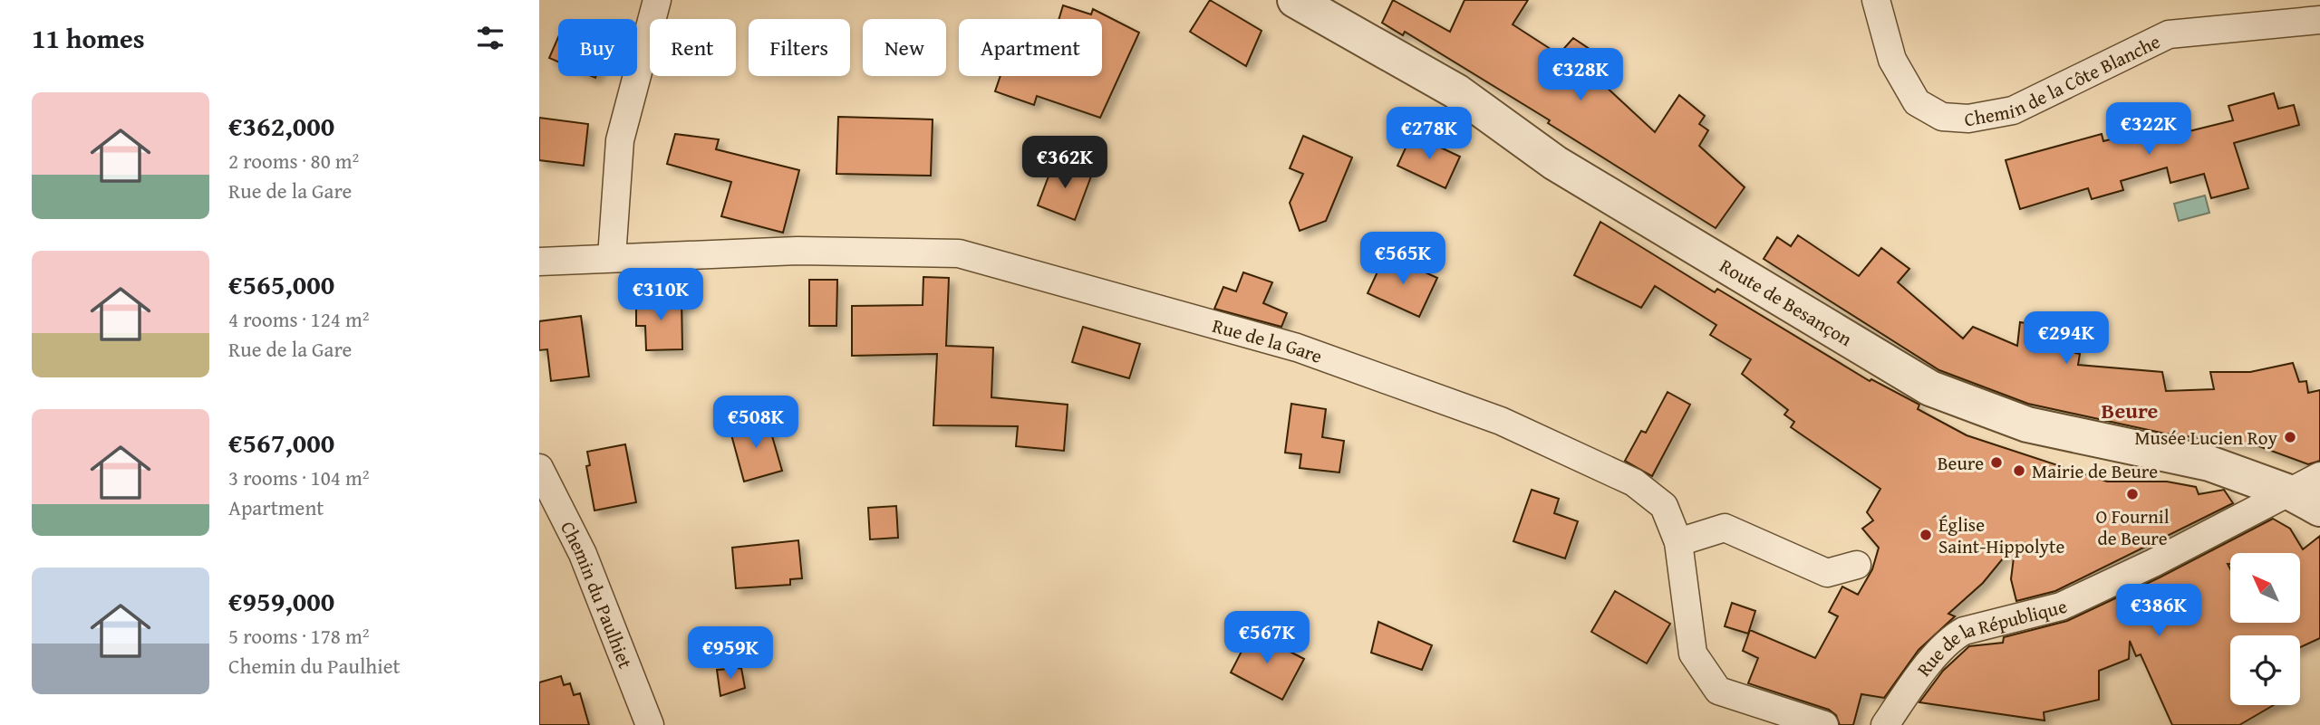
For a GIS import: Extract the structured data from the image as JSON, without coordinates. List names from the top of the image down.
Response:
{
  "streets": {
    "street": [
      "Chemin de la Côte Blanche",
      "Route de Besançon",
      "Rue de la Gare",
      "Chemin du Paulhiet",
      "Rue de la République"
    ]
  },
  "crossings": [
    ["Route de Besançon", "Rue de la République"]
  ],
  "districts": ["Beure"],
  "places": [
    "Musée Lucien Roy",
    "Beure",
    "Mairie de Beure",
    "O Fournil de Beure",
    "Église Saint-Hippolyte"
  ],
  "north": "top left",
  "page": {
    "heading": "11 homes",
    "chip": [
      "Buy",
      "Rent",
      "Filters",
      "New",
      "Apartment"
    ],
    "price": [
      "€328K",
      "€322K",
      "€278K",
      "€362K",
      "€565K",
      "€310K",
      "€294K",
      "€508K",
      "€386K",
      "€567K",
      "€959K"
    ],
    "list": [
      {
        "name": "€362,000",
        "note": "2 rooms · 80 m² · Rue de la Gare"
      },
      {
        "name": "€565,000",
        "note": "4 rooms · 124 m² · Rue de la Gare"
      },
      {
        "name": "€567,000",
        "note": "3 rooms · 104 m² · Apartment"
      },
      {
        "name": "€959,000",
        "note": "5 rooms · 178 m² · Chemin du Paulhiet"
      }
    ]
  }
}
